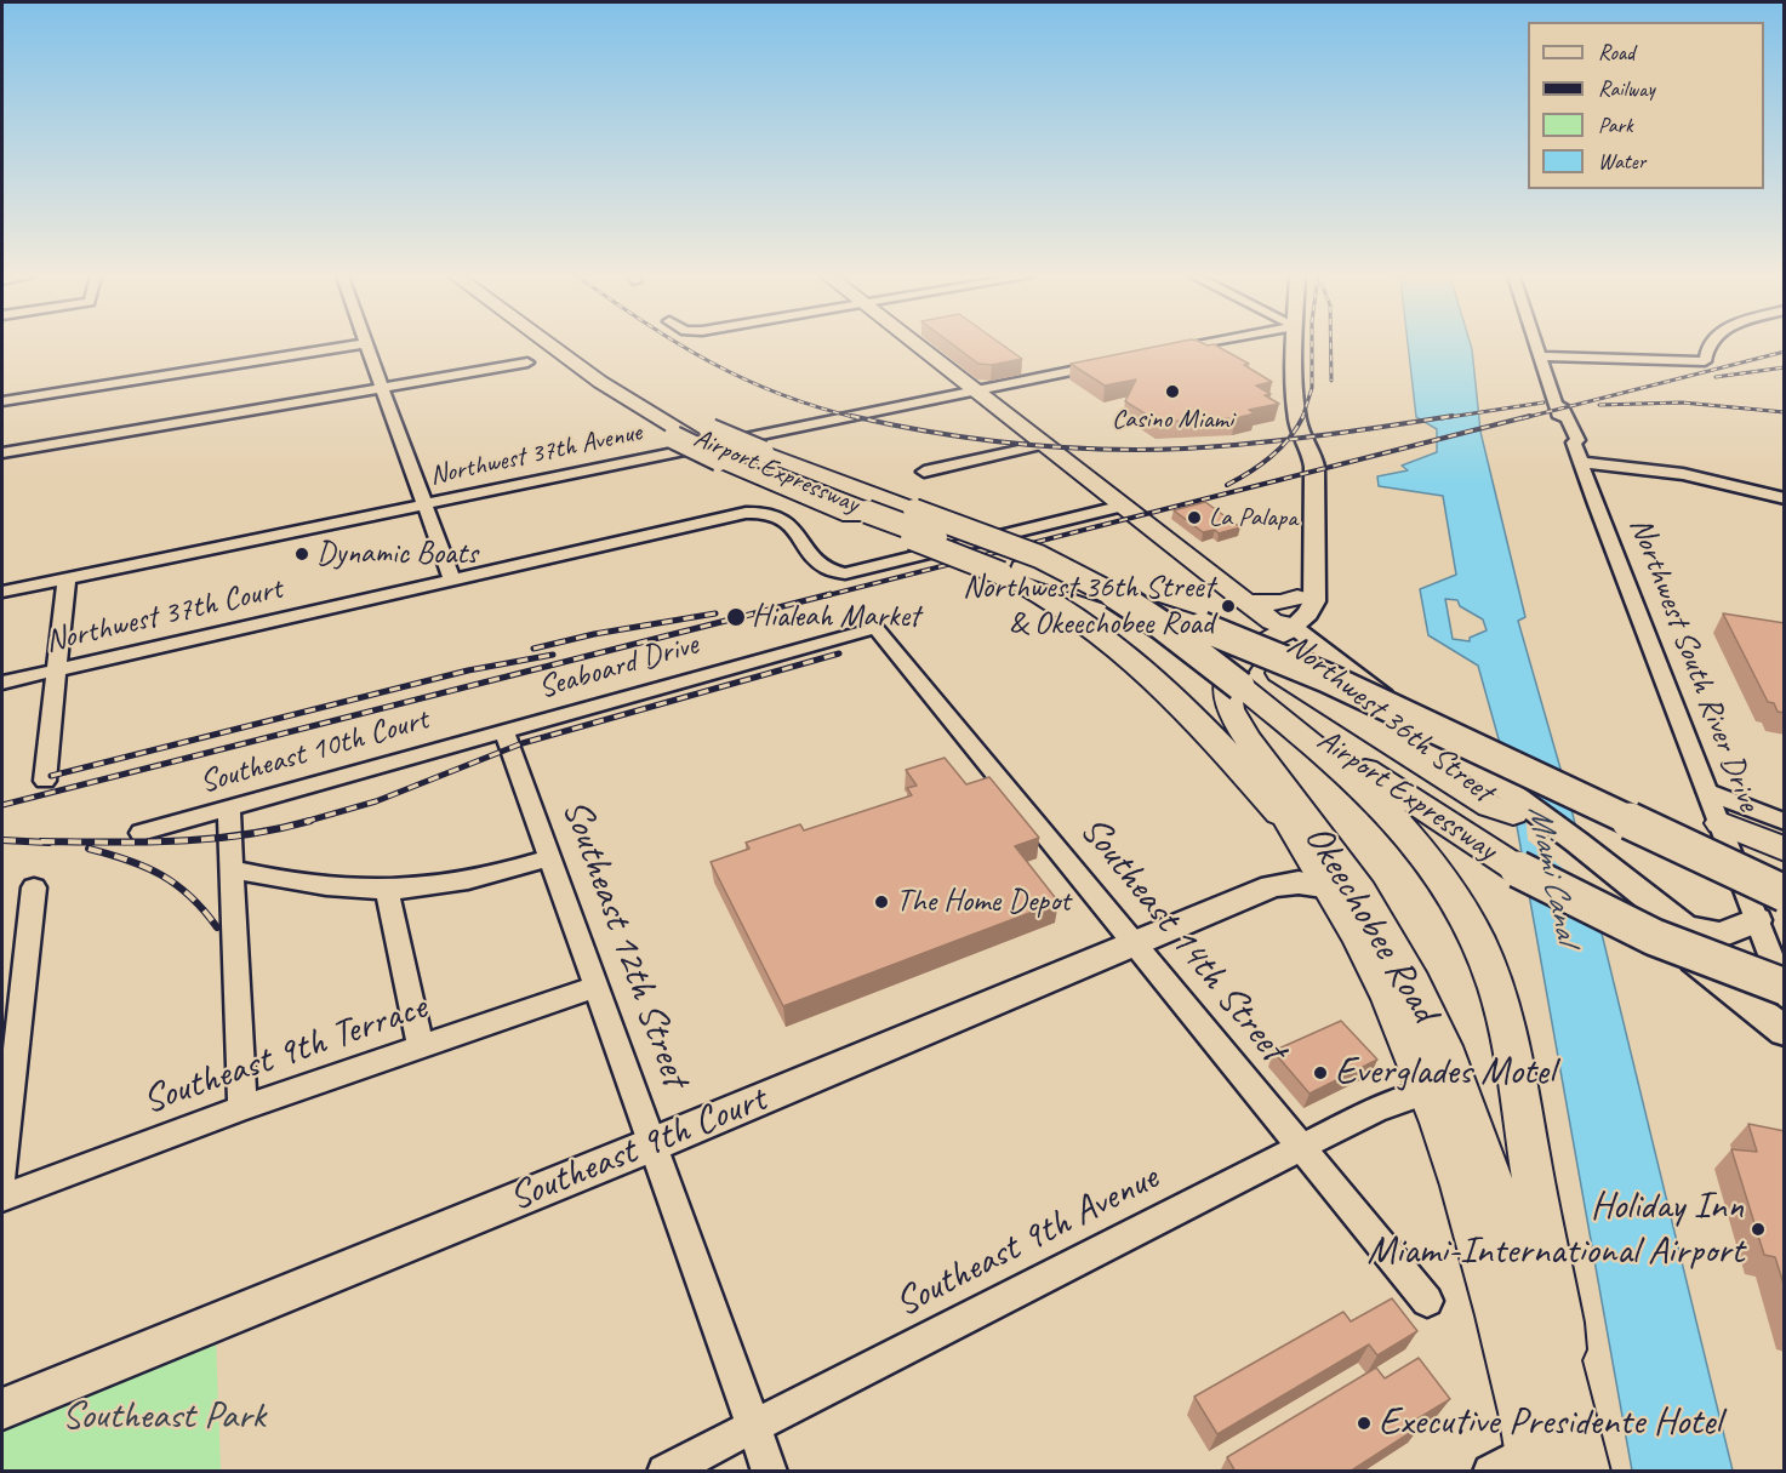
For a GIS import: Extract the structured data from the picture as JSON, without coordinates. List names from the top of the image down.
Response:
{
  "streets": {
    "highway": ["Airport Expressway", "Northwest 36th Street", "Okeechobee Road"],
    "main road": ["Southeast 9th Court"],
    "street": [
      "Northwest 37th Avenue",
      "Northwest 37th Court",
      "Northwest South River Drive",
      "Seaboard Drive",
      "Southeast 10th Court",
      "Southeast 14th Street",
      "Southeast 12th Street",
      "Southeast 9th Terrace",
      "Southeast 9th Avenue"
    ]
  },
  "crossings": [
    ["Northwest 37th Avenue", "Northwest 36th Street"],
    ["Airport Expressway", "Northwest South River Drive"],
    ["Northwest 37th Court", "Northwest 36th Street"],
    ["Seaboard Drive", "Southeast 10th Court"],
    ["Seaboard Drive", "Southeast 14th Street"],
    ["Seaboard Drive", "Southeast 12th Street"],
    ["Northwest 36th Street", "Okeechobee Road"],
    ["Southeast 10th Court", "Southeast 12th Street"],
    ["Okeechobee Road", "Southeast 9th Court"],
    ["Okeechobee Road", "Southeast 9th Avenue"],
    ["Southeast 14th Street", "Southeast 9th Court"],
    ["Southeast 14th Street", "Southeast 9th Avenue"],
    ["Southeast 12th Street", "Southeast 9th Terrace"],
    ["Southeast 12th Street", "Southeast 9th Court"],
    ["Southeast 12th Street", "Southeast 9th Avenue"]
  ],
  "water": ["Miami Canal"],
  "parks": ["Southeast Park"],
  "places": [
    "Casino Miami",
    "La Palapa",
    "Dynamic Boats",
    "Northwest 36th Street & Okeechobee Road",
    "Hialeah Market",
    "The Home Depot",
    "Everglades Motel",
    "Holiday Inn Miami-International Airport",
    "Executive Presidente Hotel"
  ],
  "legend": [
    "Road",
    "Railway",
    "Park",
    "Water"
  ]
}
